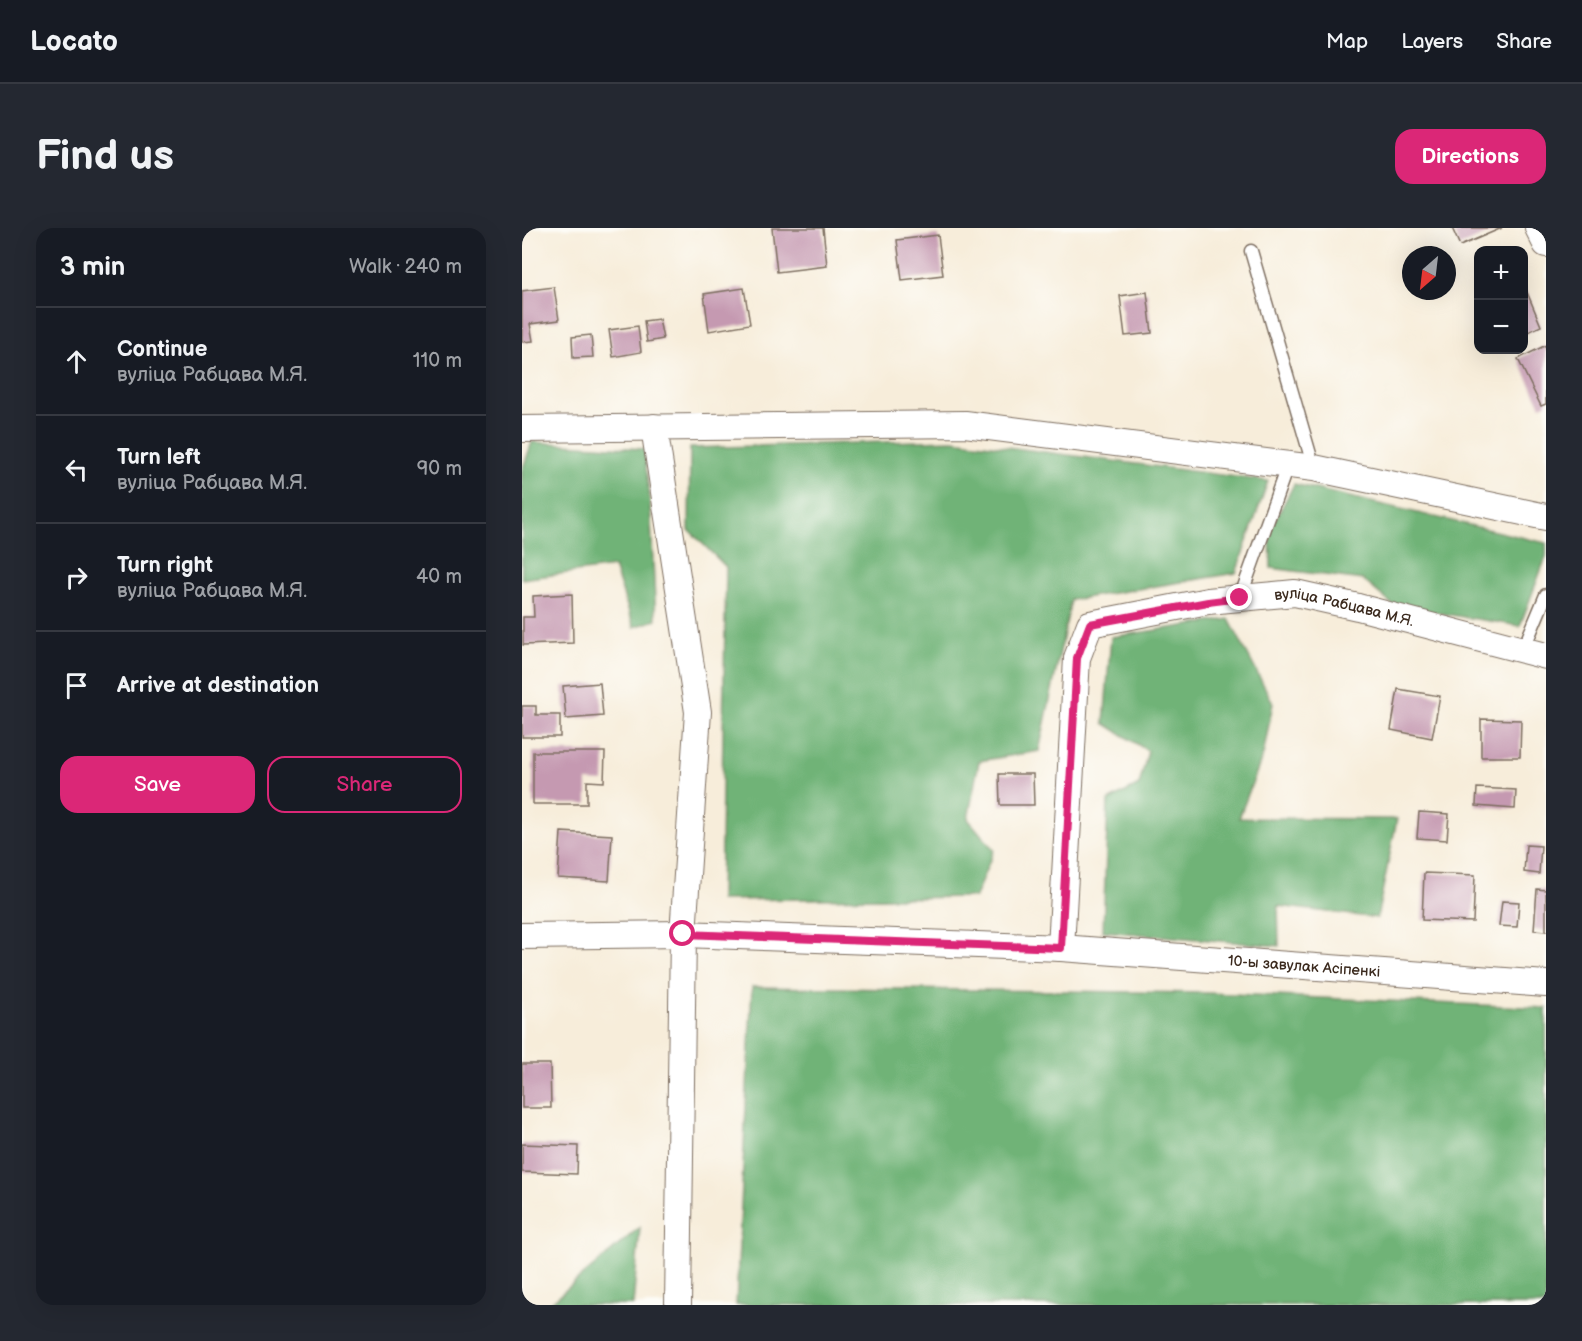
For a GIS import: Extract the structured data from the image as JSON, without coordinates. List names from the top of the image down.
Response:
{
  "streets": {
    "street": ["вуліца Рабцава М.Я.", "10-ы завулак Асіпенкі"]
  },
  "crossings": [
    ["вуліца Рабцава М.Я.", "10-ы завулак Асіпенкі"]
  ],
  "north": "bottom left",
  "page": {
    "header": "Locato",
    "nav": ["Map", "Layers", "Share"],
    "buttons": [
      "Directions",
      ["Save", "Share"]
    ],
    "title": "Find us",
    "heading": ["3 min", "Walk · 240 m"],
    "map_buttons": ["+", "−"],
    "list": [
      ["Continue", "вуліца Рабцава М.Я.", "110 m"],
      ["Turn left", "вуліца Рабцава М.Я.", "90 m"],
      ["Turn right", "вуліца Рабцава М.Я.", "40 m"],
      "Arrive at destination"
    ]
  }
}
